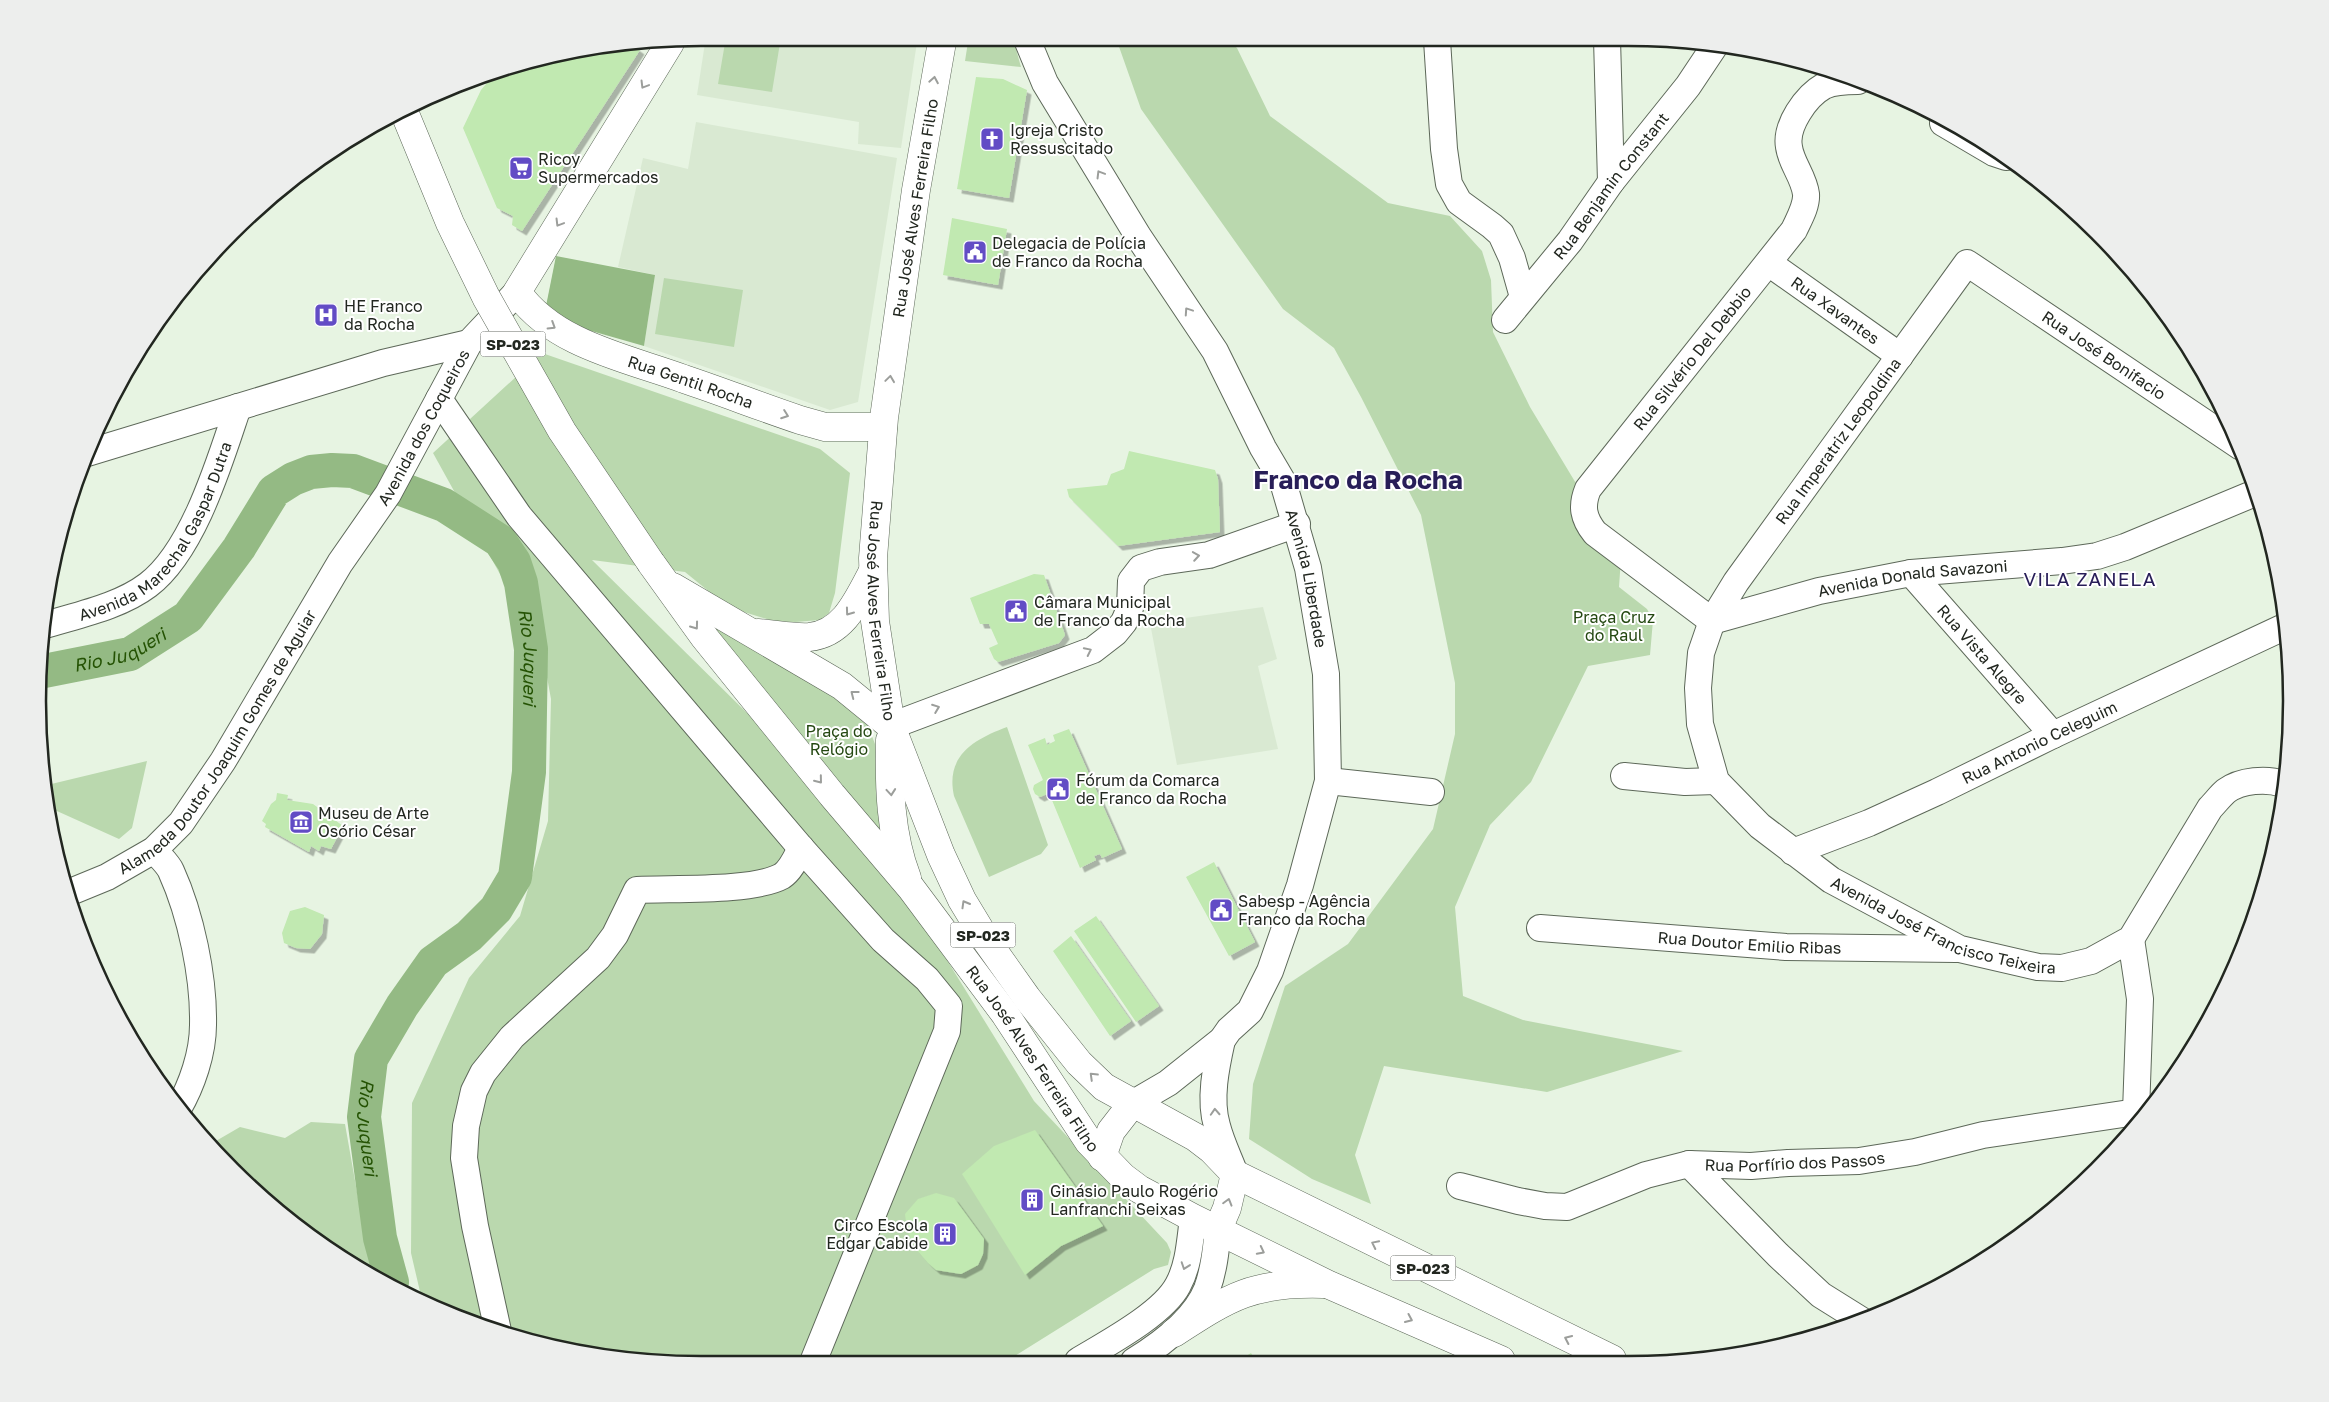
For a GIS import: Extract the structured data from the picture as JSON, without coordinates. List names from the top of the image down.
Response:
{
  "streets": {
    "main road": [
      "Rua José Alves Ferreira Filho",
      "SP-023",
      "Rua Gentil Rocha",
      "Avenida dos Coqueiros"
    ],
    "street": [
      "Rua Benjamin Constant",
      "Rua Xavantes",
      "Rua José Bonifacio",
      "Rua Silvério Del Debbio",
      "Rua Imperatriz Leopoldina",
      "Avenida Marechal Gaspar Dutra",
      "Avenida Liberdade",
      "Avenida Donald Savazoni",
      "Rua Vista Alegre",
      "Alameda Doutor Joaquim Gomes de Aguiar",
      "Rua Antonio Celeguim",
      "Avenida José Francisco Teixeira",
      "Rua Doutor Emilio Ribas",
      "Rua Porfírio dos Passos"
    ]
  },
  "crossings": [
    ["Rua José Alves Ferreira Filho", "SP-023"],
    ["Rua José Alves Ferreira Filho", "Rua Gentil Rocha"],
    ["Rua José Alves Ferreira Filho", "Avenida Liberdade"],
    ["Rua Xavantes", "Rua Silvério Del Debbio"],
    ["Rua Xavantes", "Rua Imperatriz Leopoldina"],
    ["SP-023", "Avenida Liberdade"],
    ["Rua José Bonifacio", "Rua Imperatriz Leopoldina"],
    ["Rua Silvério Del Debbio", "Rua Imperatriz Leopoldina"],
    ["Rua Silvério Del Debbio", "Avenida Donald Savazoni"],
    ["Rua Silvério Del Debbio", "Avenida José Francisco Teixeira"],
    ["Rua Gentil Rocha", "Avenida dos Coqueiros"],
    ["Avenida dos Coqueiros", "Avenida Marechal Gaspar Dutra"],
    ["Avenida dos Coqueiros", "Alameda Doutor Joaquim Gomes de Aguiar"],
    ["Rua Imperatriz Leopoldina", "Avenida Donald Savazoni"],
    ["Rua Imperatriz Leopoldina", "Avenida José Francisco Teixeira"],
    ["Avenida Donald Savazoni", "Rua Vista Alegre"],
    ["Avenida Donald Savazoni", "Avenida José Francisco Teixeira"],
    ["Rua Vista Alegre", "Rua Antonio Celeguim"],
    ["Rua Antonio Celeguim", "Avenida José Francisco Teixeira"],
    ["Avenida José Francisco Teixeira", "Rua Doutor Emilio Ribas"]
  ],
  "one_way": ["Avenida dos Coqueiros", "Avenida Liberdade"],
  "districts": ["Franco da Rocha", "VILA ZANELA"],
  "water": ["Rio Juqueri"],
  "parks": ["Praça Cruz do Raul", "Praça do Relógio"],
  "places": {
    "church": ["Igreja Cristo Ressuscitado"],
    "supermarket": ["Ricoy Supermercados"],
    "public building": [
      "Delegacia de Polícia de Franco da Rocha",
      "Câmara Municipal de Franco da Rocha",
      "Fórum da Comarca de Franco da Rocha",
      "Sabesp - Agência Franco da Rocha"
    ],
    "hospital": ["HE Franco da Rocha"],
    "museum": ["Museu de Arte Osório César"],
    "building": ["Ginásio Paulo Rogério Lanfranchi Seixas", "Circo Escola Edgar Cabide"]
  }
}
